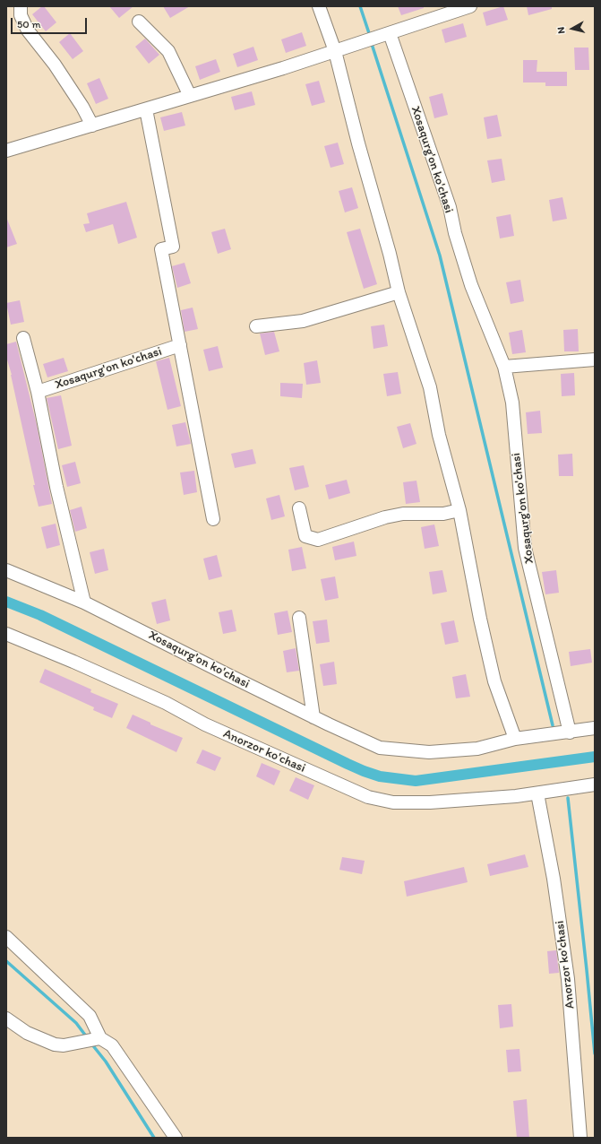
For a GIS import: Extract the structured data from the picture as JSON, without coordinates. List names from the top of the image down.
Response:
{
  "streets": {
    "street": ["Xosaqurg'on ko'chasi", "Anorzor ko'chasi"]
  },
  "scale_bar": "50 m",
  "north": "left"
}
